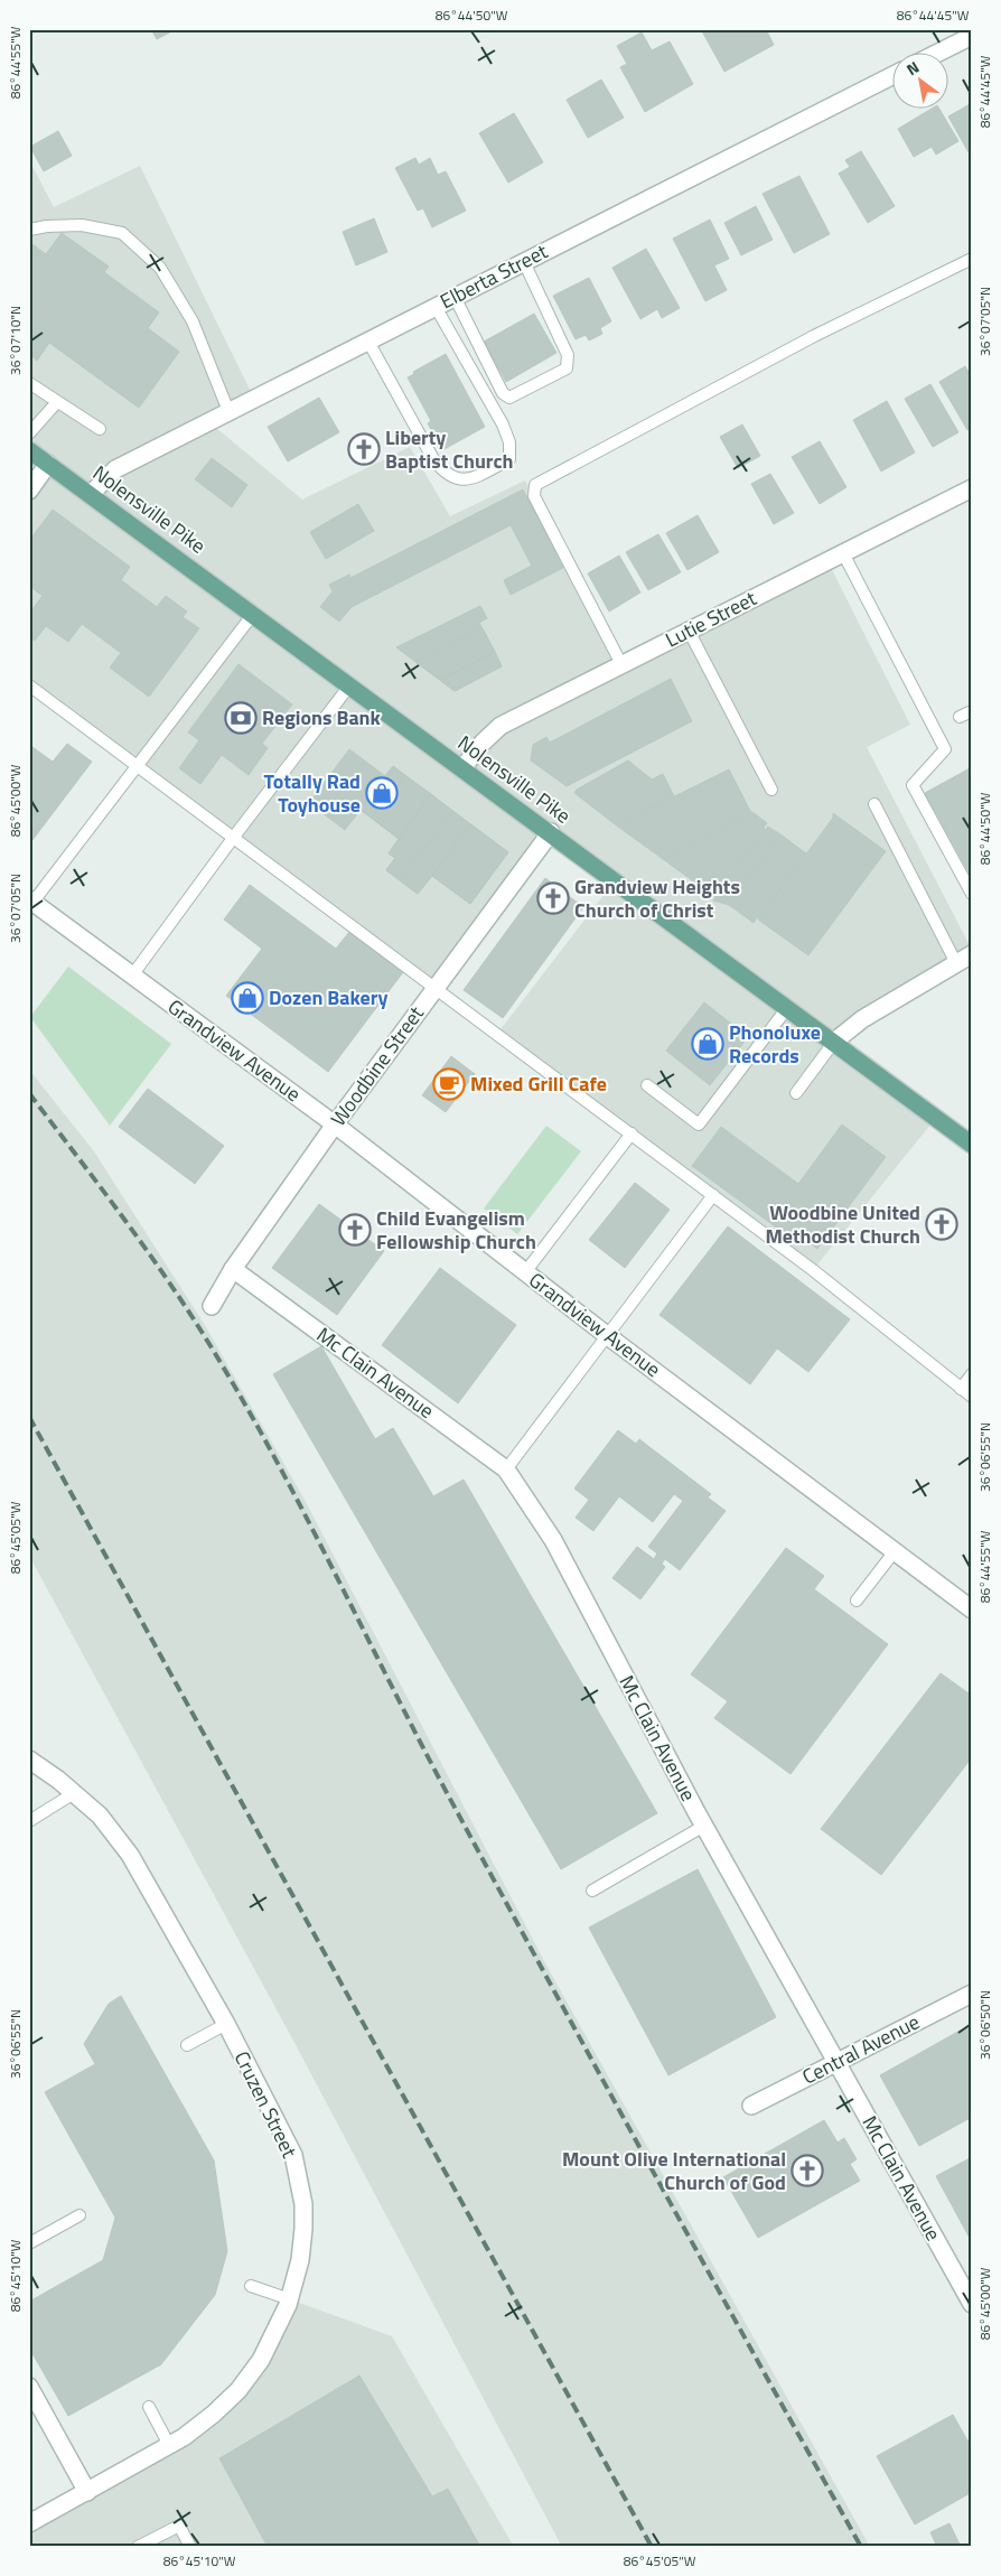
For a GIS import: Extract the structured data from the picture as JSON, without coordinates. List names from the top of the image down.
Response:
{
  "streets": {
    "main road": ["Nolensville Pike"],
    "street": [
      "Elberta Street",
      "Lutie Street",
      "Grandview Avenue",
      "Woodbine Street",
      "Mc Clain Avenue",
      "Central Avenue",
      "Cruzen Street"
    ]
  },
  "crossings": [
    ["Elberta Street", "Nolensville Pike"],
    ["Nolensville Pike", "Lutie Street"],
    ["Nolensville Pike", "Woodbine Street"],
    ["Grandview Avenue", "Woodbine Street"],
    ["Woodbine Street", "Mc Clain Avenue"],
    ["Mc Clain Avenue", "Central Avenue"]
  ],
  "places": {
    "church": [
      "Liberty Baptist Church",
      "Grandview Heights Church of Christ",
      "Woodbine United Methodist Church",
      "Child Evangelism Fellowship Church",
      "Mount Olive International Church of God"
    ],
    "bank": ["Regions Bank"],
    "shop": ["Totally Rad Toyhouse", "Dozen Bakery", "Phonoluxe Records"],
    "cafe": ["Mixed Grill Cafe"]
  },
  "north": "top left",
  "coordinates": [
    "86°44'50\"W",
    "86°44'45\"W",
    "86°44'55\"W",
    "36°07'05\"N",
    "36°07'10\"N",
    "86°45'00\"W",
    "36°06'55\"N",
    "86°45'05\"W",
    "36°06'50\"N",
    "86°45'10\"W"
  ]
}
